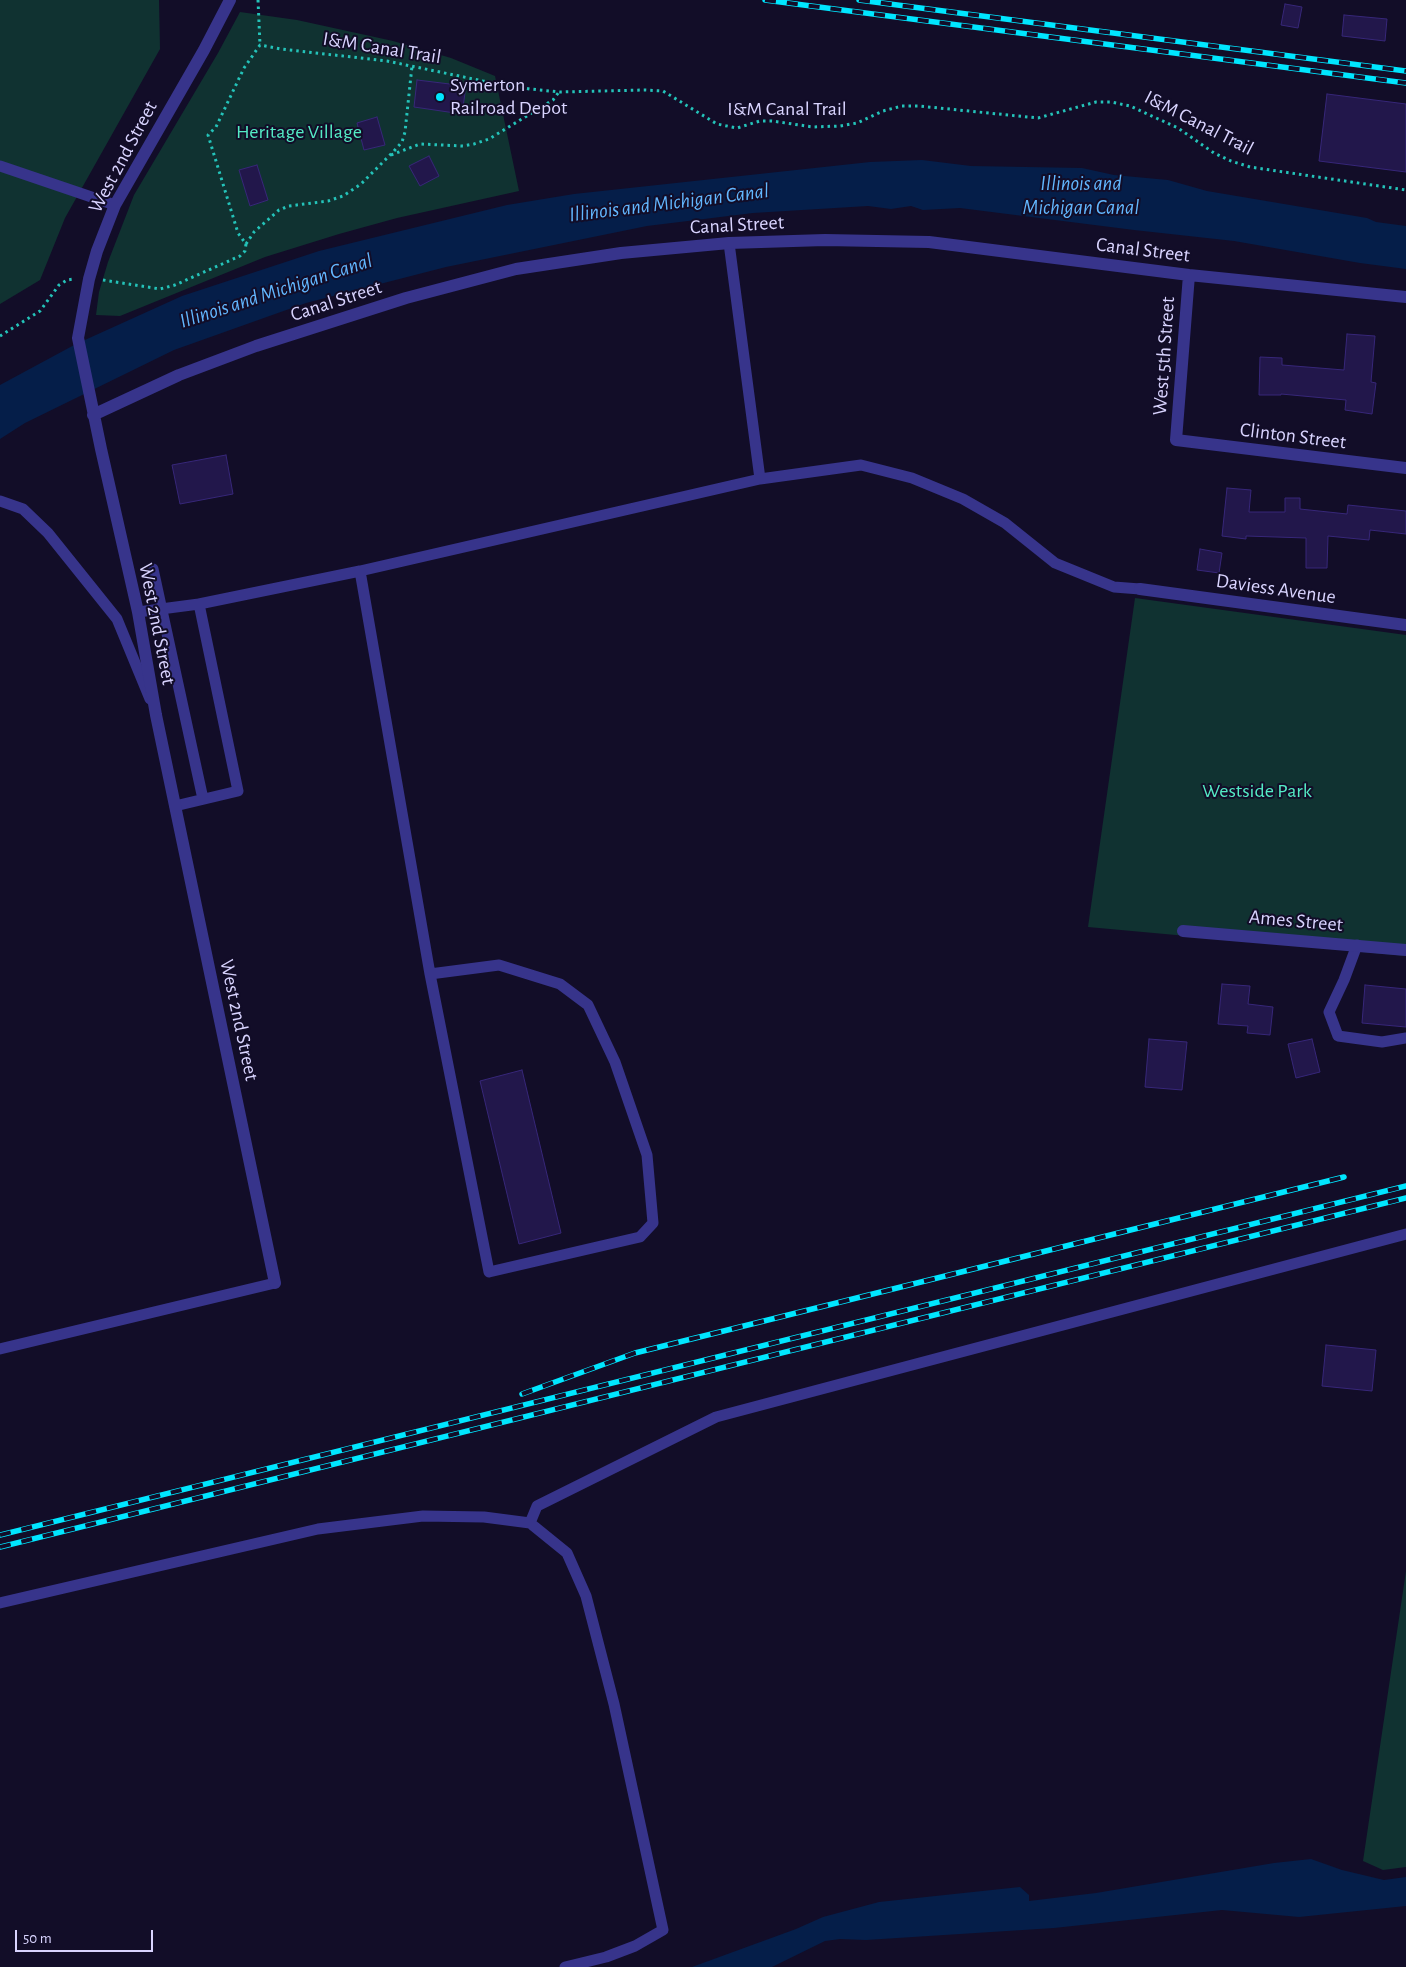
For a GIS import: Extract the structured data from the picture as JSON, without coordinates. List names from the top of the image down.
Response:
{
  "streets": {
    "street": [
      "West 2nd Street",
      "Canal Street",
      "West 5th Street",
      "Clinton Street",
      "Daviess Avenue",
      "Ames Street"
    ],
    "path": ["I&M Canal Trail"]
  },
  "crossings": [
    ["West 2nd Street", "Canal Street"],
    ["Canal Street", "West 5th Street"],
    ["West 5th Street", "Clinton Street"]
  ],
  "water": ["Illinois and Michigan Canal"],
  "parks": ["Heritage Village", "Westside Park"],
  "places": ["Symerton Railroad Depot"],
  "scale_bar": "50 m"
}
